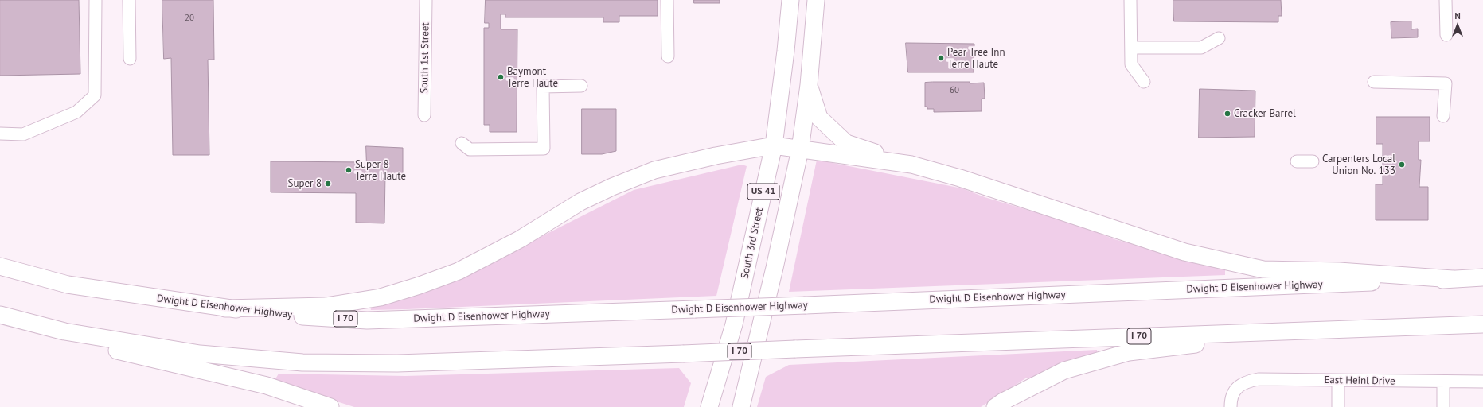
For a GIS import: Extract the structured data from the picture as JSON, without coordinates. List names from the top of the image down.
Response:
{
  "streets": {
    "highway": [
      "US 41",
      "South 3rd Street",
      "Dwight D Eisenhower Highway",
      "I 70"
    ],
    "street": ["South 1st Street", "East Heinl Drive"]
  },
  "places": [
    "Pear Tree Inn Terre Haute",
    "Baymont Terre Haute",
    "Cracker Barrel",
    "Carpenters Local Union No. 133",
    "Super 8 Terre Haute",
    "Super 8"
  ],
  "house_numbers": ["20", "60"],
  "north": "top"
}
